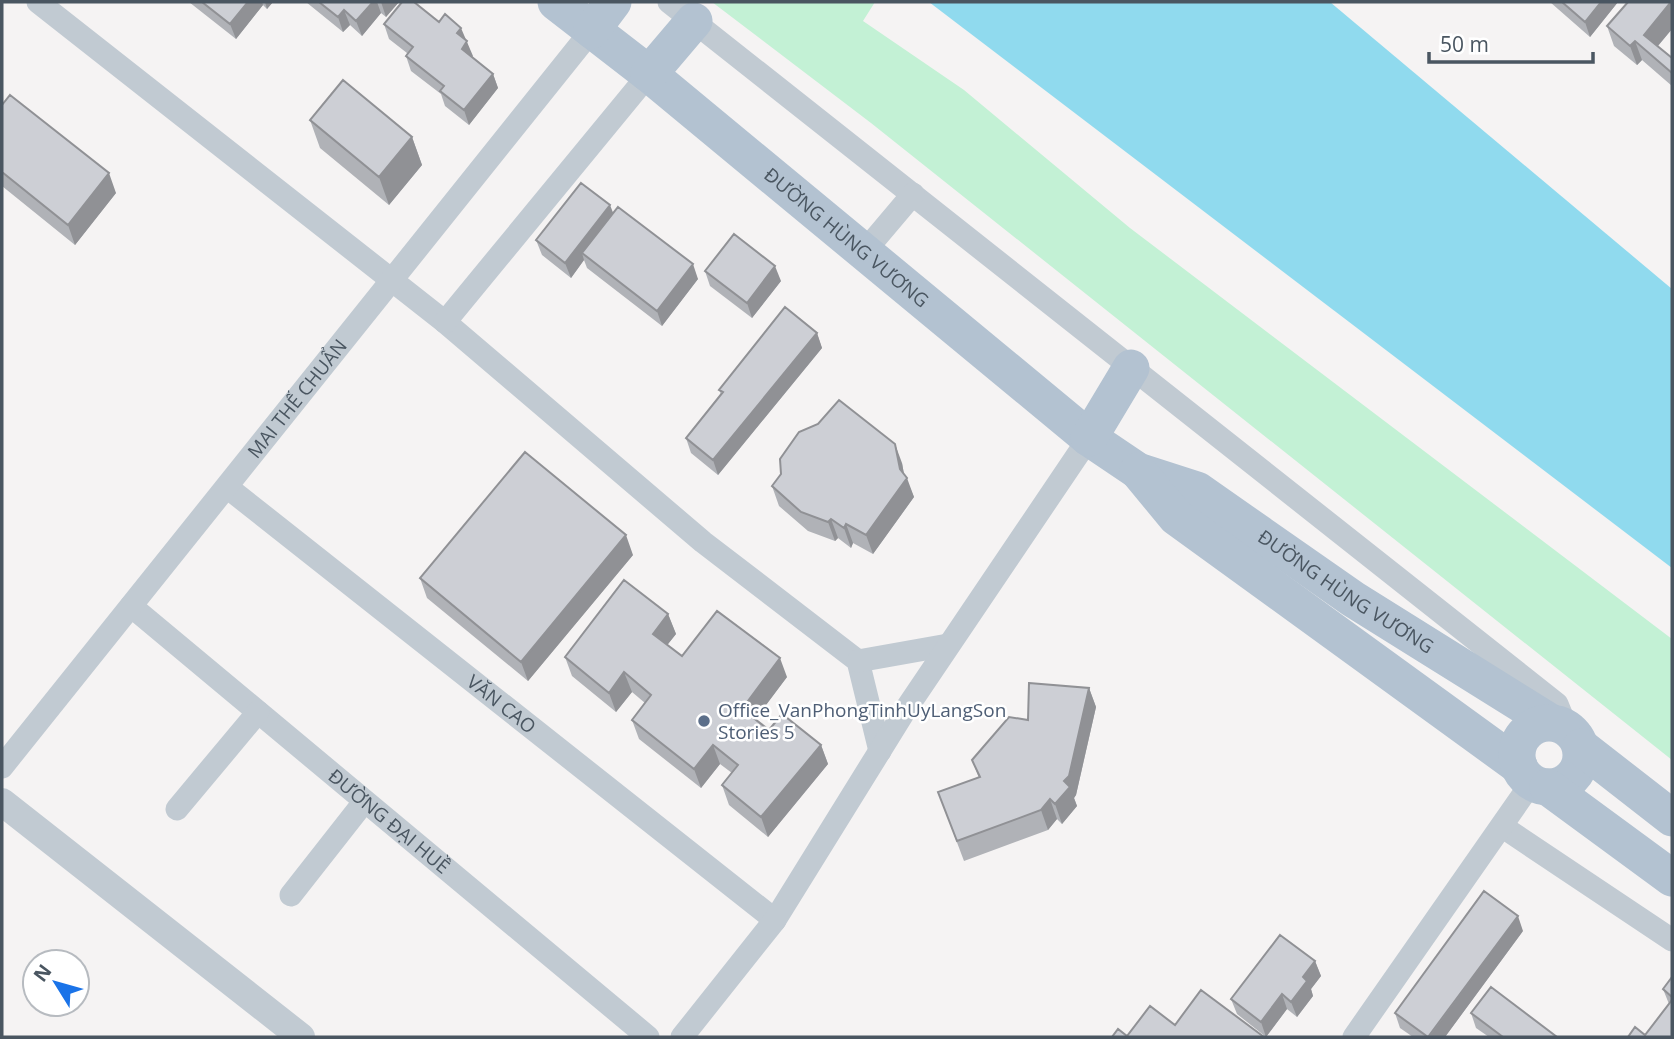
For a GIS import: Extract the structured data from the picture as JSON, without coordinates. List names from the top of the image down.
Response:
{
  "streets": {
    "main road": ["ĐƯỜNG HÙNG VƯƠNG"],
    "street": ["MAI THẾ CHUẨN", "VĂN CAO", "ĐƯỜNG ĐẠI HUỀ"]
  },
  "crossings": [
    ["ĐƯỜNG HÙNG VƯƠNG", "MAI THẾ CHUẨN"],
    ["MAI THẾ CHUẨN", "VĂN CAO"],
    ["MAI THẾ CHUẨN", "ĐƯỜNG ĐẠI HUỀ"]
  ],
  "places": ["Office_VanPhongTinhUyLangSon Stories 5"],
  "scale_bar": "50 m",
  "north": "top left"
}
